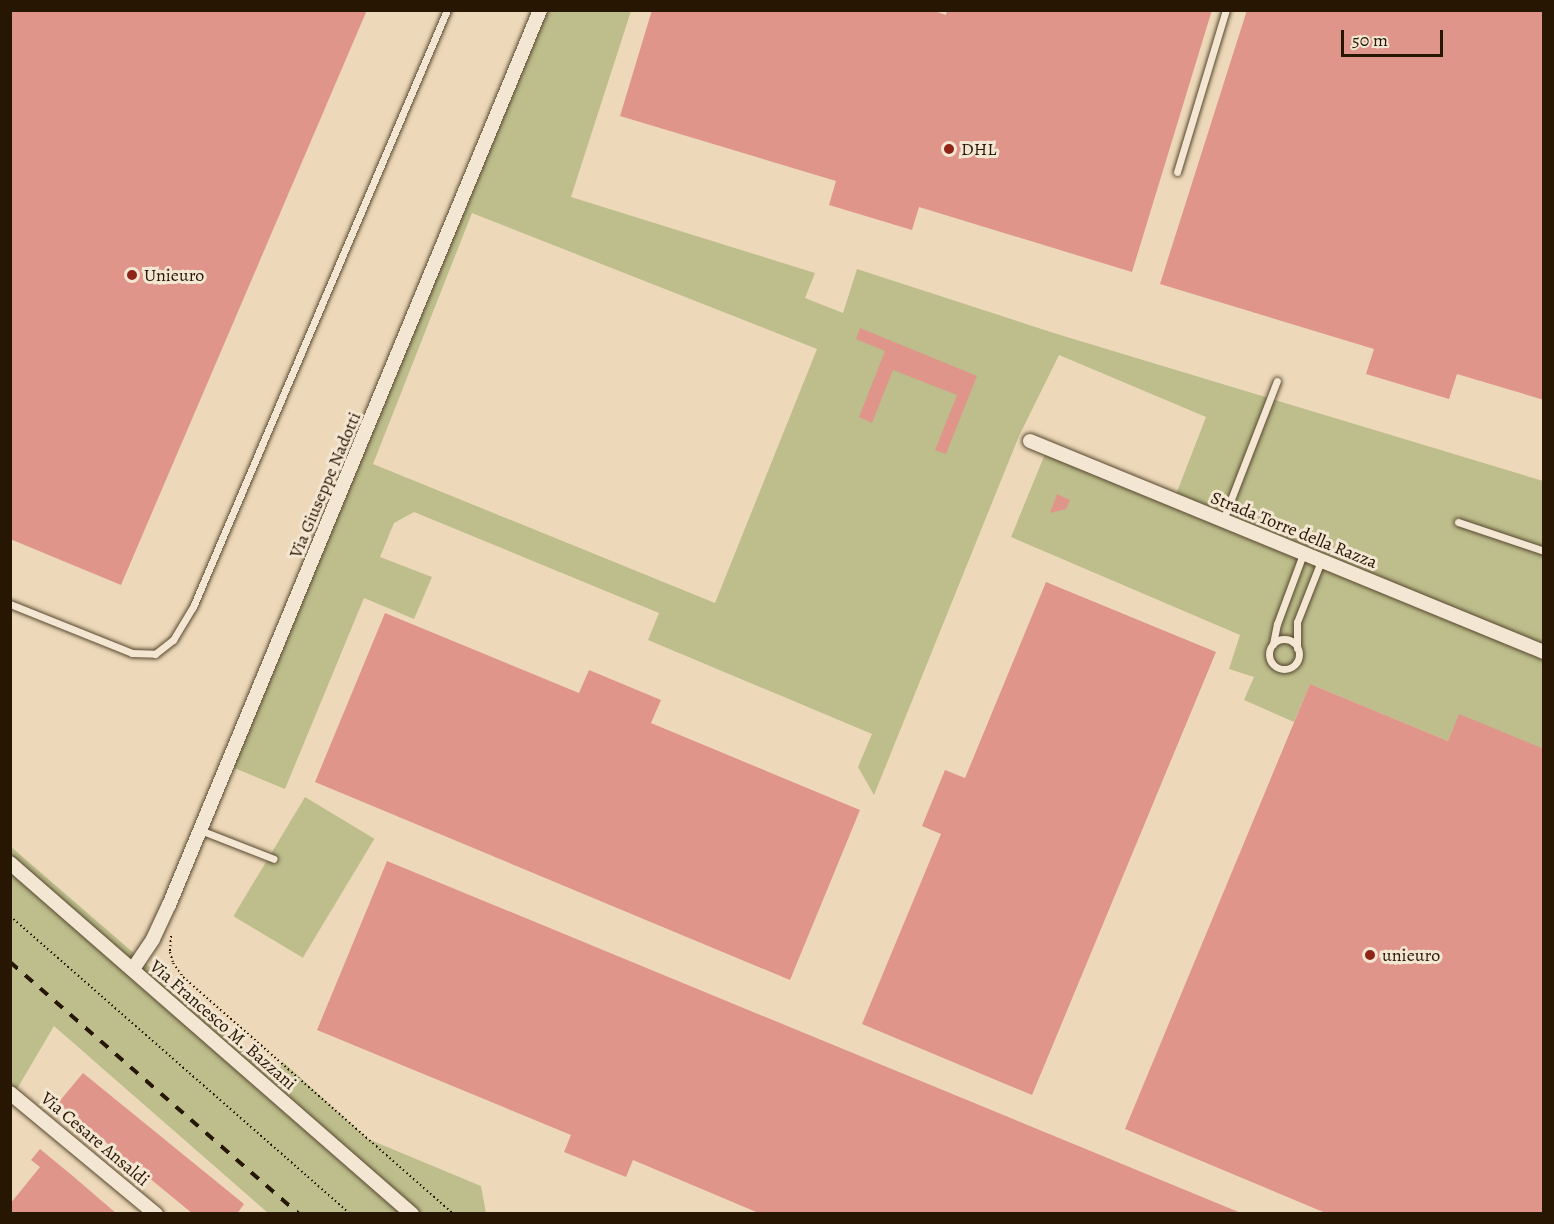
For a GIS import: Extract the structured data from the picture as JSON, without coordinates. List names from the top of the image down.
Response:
{
  "streets": {
    "street": [
      "Via Giuseppe Nadotti",
      "Strada Torre della Razza",
      "Via Francesco M. Bazzani",
      "Via Cesare Ansaldi"
    ]
  },
  "crossings": [
    ["Via Giuseppe Nadotti", "Via Francesco M. Bazzani"]
  ],
  "places": ["DHL", "Unieuro", "unieuro"],
  "scale_bar": "50 m"
}
